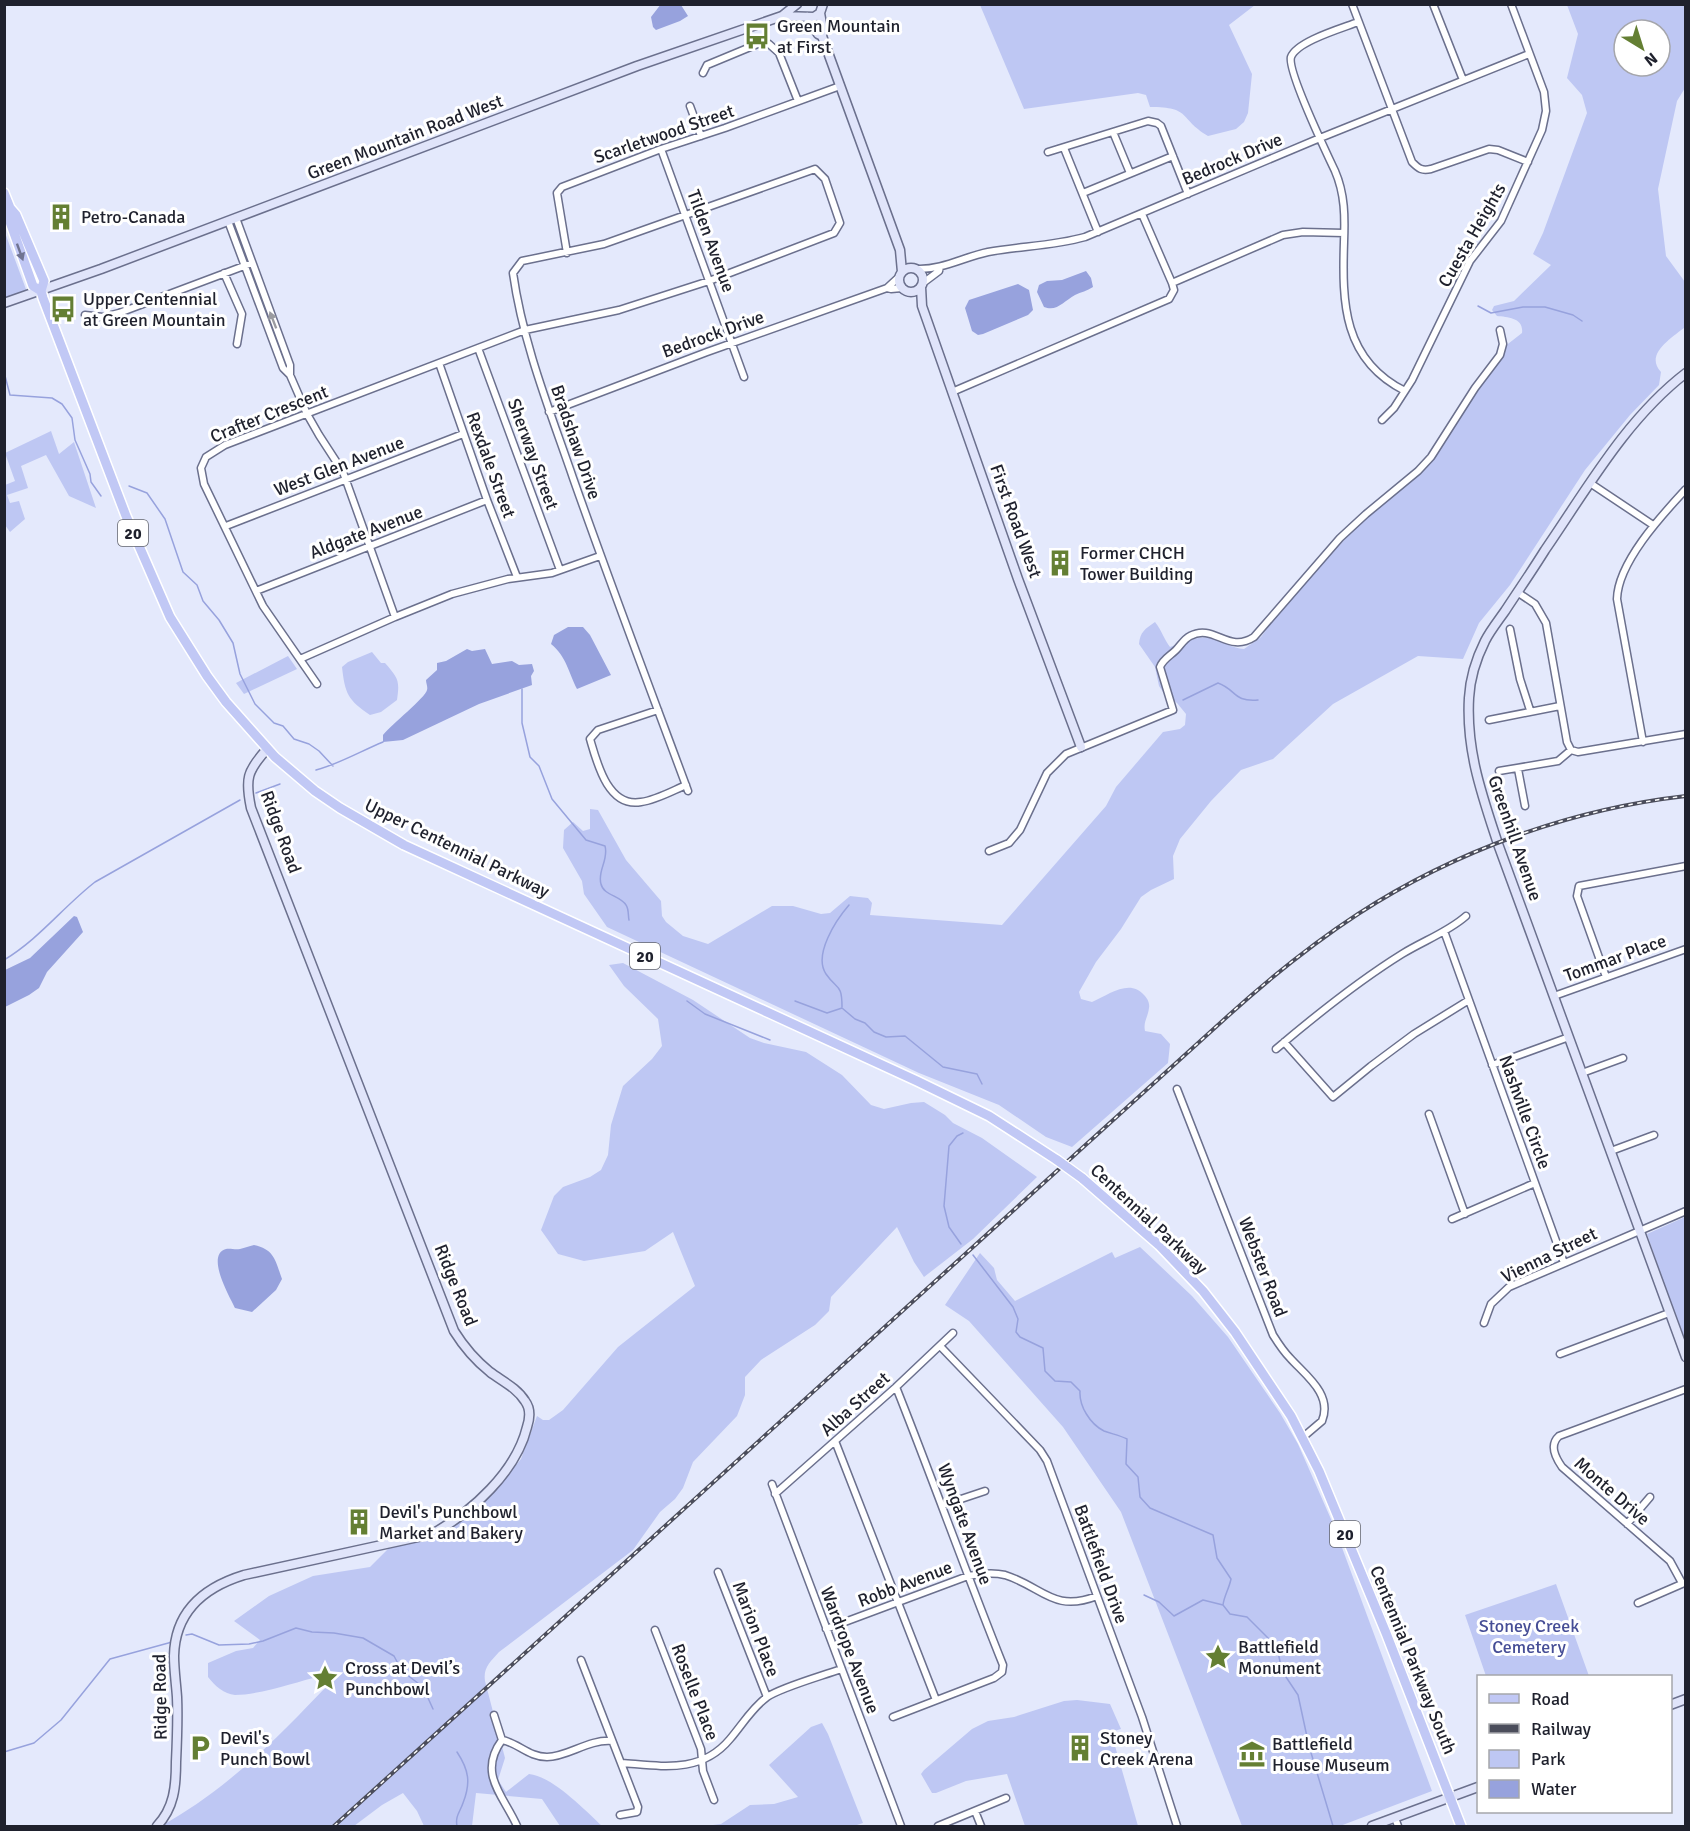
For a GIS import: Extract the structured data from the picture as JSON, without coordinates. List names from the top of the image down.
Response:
{
  "streets": {
    "main road": [
      "20",
      "Upper Centennial Parkway",
      "Centennial Parkway",
      "Centennial Parkway South"
    ],
    "street": [
      "Scarletwood Street",
      "Green Mountain Road West",
      "Bedrock Drive",
      "Cuesta Heights",
      "Tilden Avenue",
      "Crafter Crescent",
      "Bradshaw Drive",
      "Sherway Street",
      "Rexdale Street",
      "West Glen Avenue",
      "First Road West",
      "Aldgate Avenue",
      "Ridge Road",
      "Greenhill Avenue",
      "Tommar Place",
      "Nashville Circle",
      "Vienna Street",
      "Webster Road",
      "Alba Street",
      "Monte Drive",
      "Wyngate Avenue",
      "Battlefield Drive",
      "Robb Avenue",
      "Marion Place",
      "Wardrope Avenue",
      "Roselle Place"
    ]
  },
  "crossings": [
    ["Scarletwood Street", "Tilden Avenue"],
    ["Scarletwood Street", "Bradshaw Drive"],
    ["Scarletwood Street", "First Road West"],
    ["Green Mountain Road West", "First Road West"],
    ["Green Mountain Road West", "Upper Centennial Parkway"],
    ["Bedrock Drive", "Cuesta Heights"],
    ["Bedrock Drive", "Tilden Avenue"],
    ["Bedrock Drive", "Bradshaw Drive"],
    ["Bedrock Drive", "First Road West"],
    ["Tilden Avenue", "Crafter Crescent"],
    ["Tilden Avenue", "Bradshaw Drive"],
    ["Crafter Crescent", "Bradshaw Drive"],
    ["Crafter Crescent", "Sherway Street"],
    ["Crafter Crescent", "Rexdale Street"],
    ["Crafter Crescent", "West Glen Avenue"],
    ["Crafter Crescent", "Aldgate Avenue"],
    ["Rexdale Street", "West Glen Avenue"],
    ["Rexdale Street", "Aldgate Avenue"],
    ["Ridge Road", "Upper Centennial Parkway"],
    ["Greenhill Avenue", "Tommar Place"],
    ["Greenhill Avenue", "Vienna Street"],
    ["Upper Centennial Parkway", "Centennial Parkway"],
    ["Centennial Parkway", "Centennial Parkway South"],
    ["Webster Road", "Centennial Parkway South"],
    ["Alba Street", "Wyngate Avenue"],
    ["Alba Street", "Battlefield Drive"],
    ["Alba Street", "Wardrope Avenue"],
    ["Wyngate Avenue", "Robb Avenue"],
    ["Battlefield Drive", "Robb Avenue"],
    ["Robb Avenue", "Wardrope Avenue"]
  ],
  "parks": ["Stoney Creek Cemetery"],
  "places": {
    "bus stop": ["Green Mountain at First", "Upper Centennial at Green Mountain"],
    "building": [
      "Petro-Canada",
      "Former CHCH Tower Building",
      "Devil's Punchbowl Market and Bakery",
      "Stoney Creek Arena"
    ],
    "place": ["Battlefield Monument", "Cross at Devil’s Punchbowl"],
    "parking": ["Devil's Punch Bowl"],
    "museum": ["Battlefield House Museum"]
  },
  "legend": [
    "Road",
    "Railway",
    "Park",
    "Water"
  ],
  "north": "bottom right"
}
